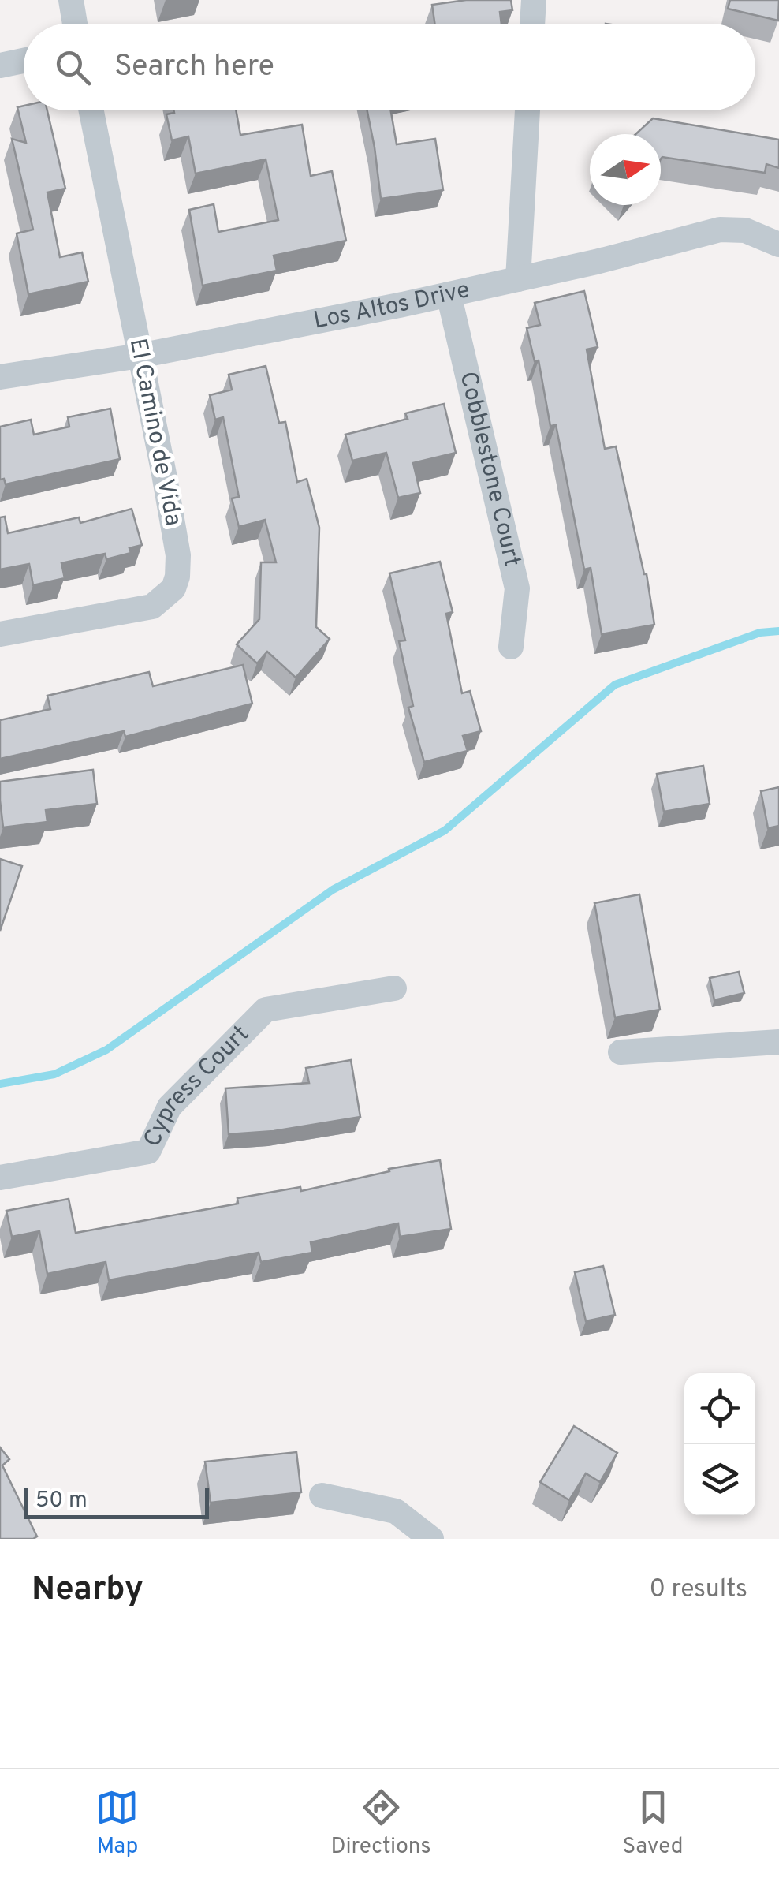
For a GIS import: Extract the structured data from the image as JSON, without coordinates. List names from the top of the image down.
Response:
{
  "streets": {
    "street": [
      "Los Altos Drive",
      "El Camino de Vida",
      "Cobblestone Court",
      "Cypress Court"
    ]
  },
  "crossings": [
    ["Los Altos Drive", "El Camino de Vida"],
    ["Los Altos Drive", "Cobblestone Court"]
  ],
  "scale_bar": "50 m",
  "north": "right",
  "page": {
    "search": "Search here",
    "scale": "50 m",
    "heading": ["Nearby", "0 results"],
    "nav": ["Map", "Directions", "Saved"]
  }
}
